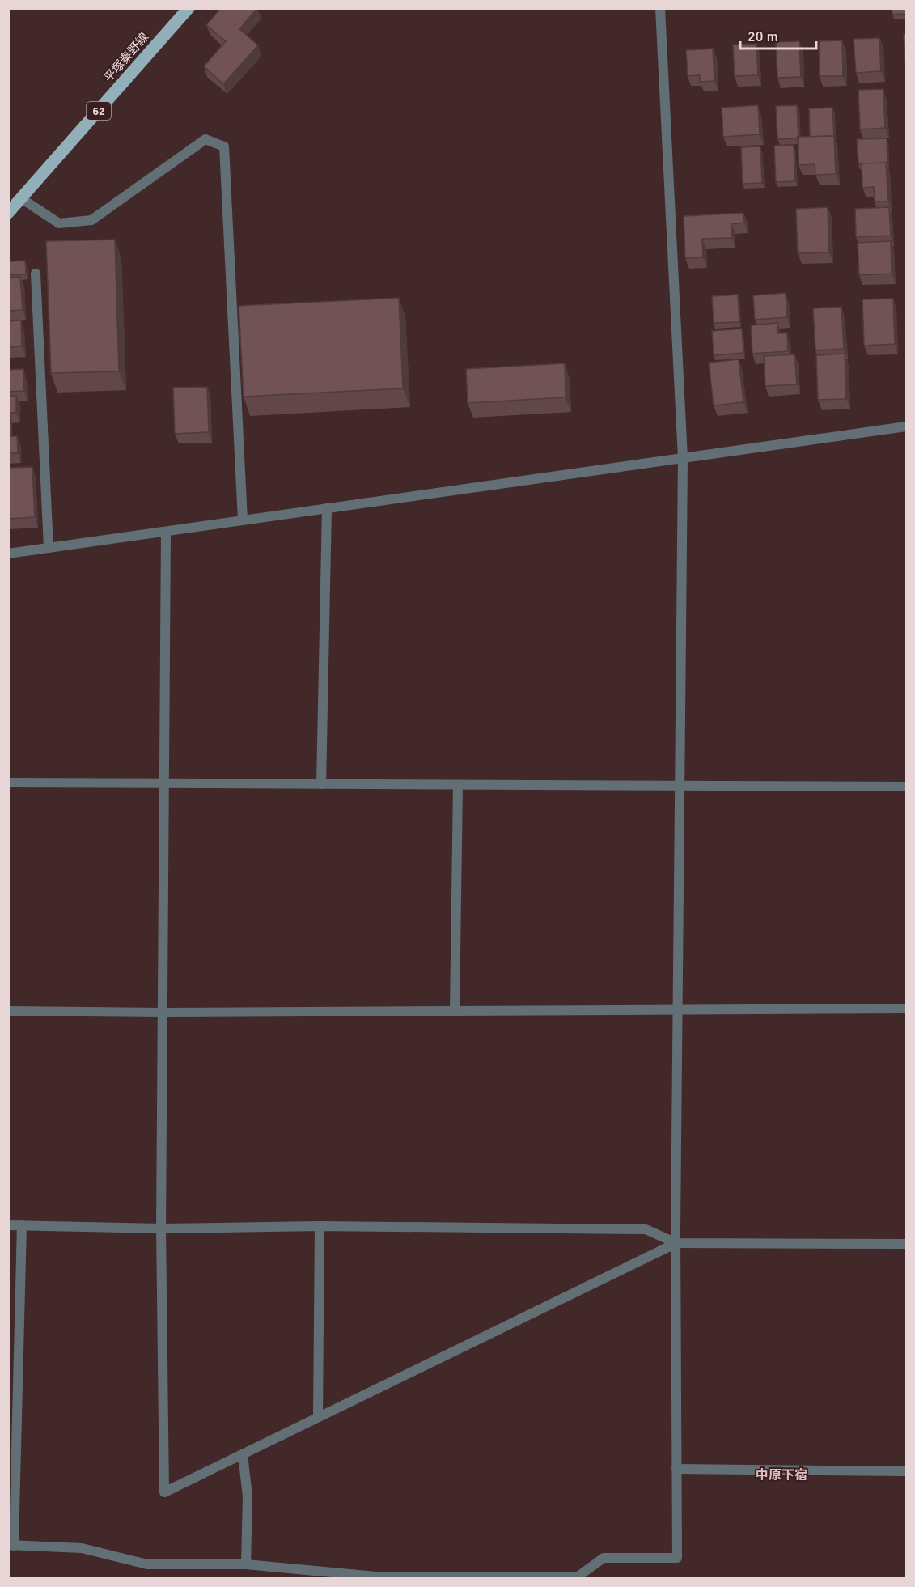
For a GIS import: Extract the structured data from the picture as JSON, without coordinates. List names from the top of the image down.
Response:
{
  "streets": {
    "main road": ["平塚秦野線", "62"]
  },
  "districts": ["中原下宿"],
  "scale_bar": "20 m"
}
